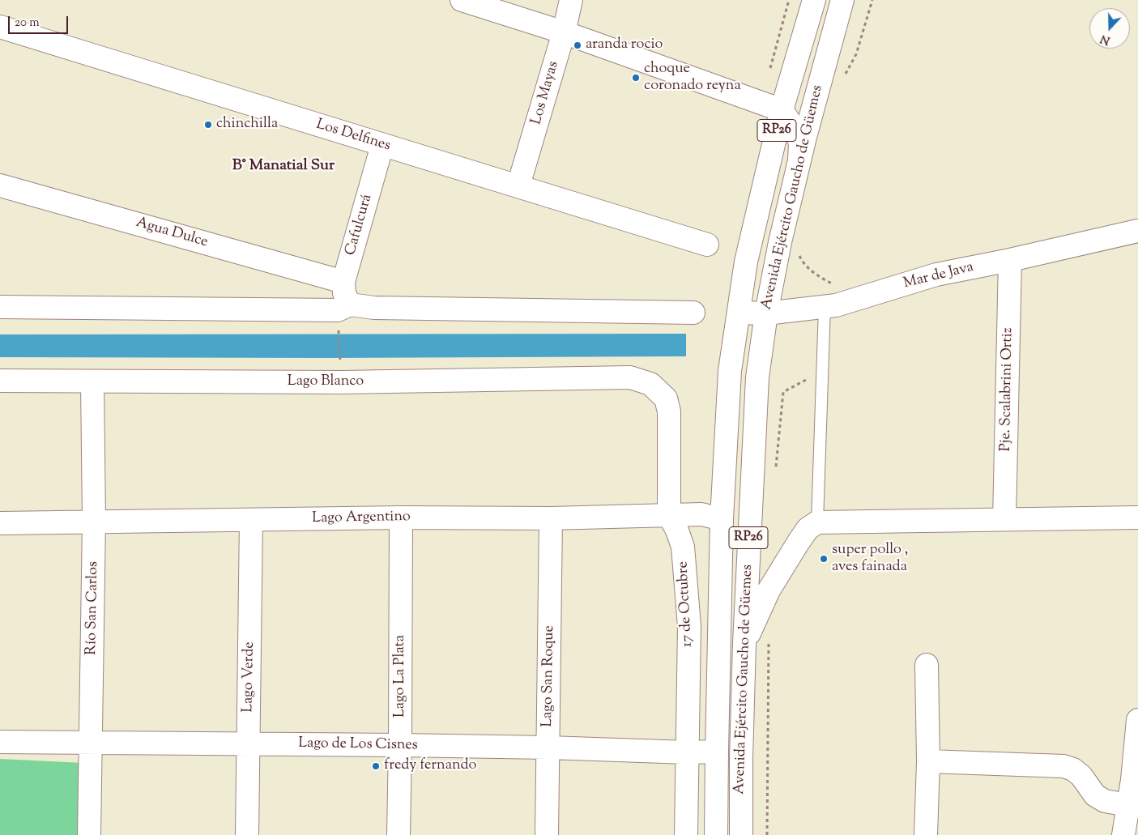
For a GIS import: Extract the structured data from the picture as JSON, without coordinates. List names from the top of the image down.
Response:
{
  "streets": {
    "street": [
      "Los Mayas",
      "RP26",
      "Los Delfines",
      "Avenida Ejército Gaucho de Güemes",
      "Cafulcurá",
      "Agua Dulce",
      "Mar de Java",
      "Lago Blanco",
      "Pje. Scalabrini Ortiz",
      "Lago Argentino",
      "17 de Octubre",
      "Río San Carlos",
      "Lago La Plata",
      "Lago San Roque",
      "Lago Verde",
      "Lago de Los Cisnes"
    ]
  },
  "crossings": [
    ["Los Mayas", "Los Delfines"],
    ["Los Delfines", "Cafulcurá"],
    ["Avenida Ejército Gaucho de Güemes", "Mar de Java"],
    ["Avenida Ejército Gaucho de Güemes", "Lago Argentino"],
    ["Avenida Ejército Gaucho de Güemes", "Lago de Los Cisnes"],
    ["Cafulcurá", "Agua Dulce"],
    ["Mar de Java", "Pje. Scalabrini Ortiz"],
    ["Lago Blanco", "17 de Octubre"],
    ["Lago Blanco", "Río San Carlos"],
    ["Lago Argentino", "17 de Octubre"],
    ["Lago Argentino", "Río San Carlos"],
    ["Lago Argentino", "Lago La Plata"],
    ["Lago Argentino", "Lago San Roque"],
    ["Lago Argentino", "Lago Verde"],
    ["17 de Octubre", "Lago de Los Cisnes"],
    ["Río San Carlos", "Lago de Los Cisnes"],
    ["Lago La Plata", "Lago de Los Cisnes"],
    ["Lago San Roque", "Lago de Los Cisnes"],
    ["Lago Verde", "Lago de Los Cisnes"]
  ],
  "districts": ["B° Manatial Sur"],
  "places": [
    "aranda rocio",
    "choque coronado reyna",
    "chinchilla",
    "super pollo , aves fainada",
    "fredy fernando"
  ],
  "scale_bar": "20 m",
  "north": "bottom"
}
